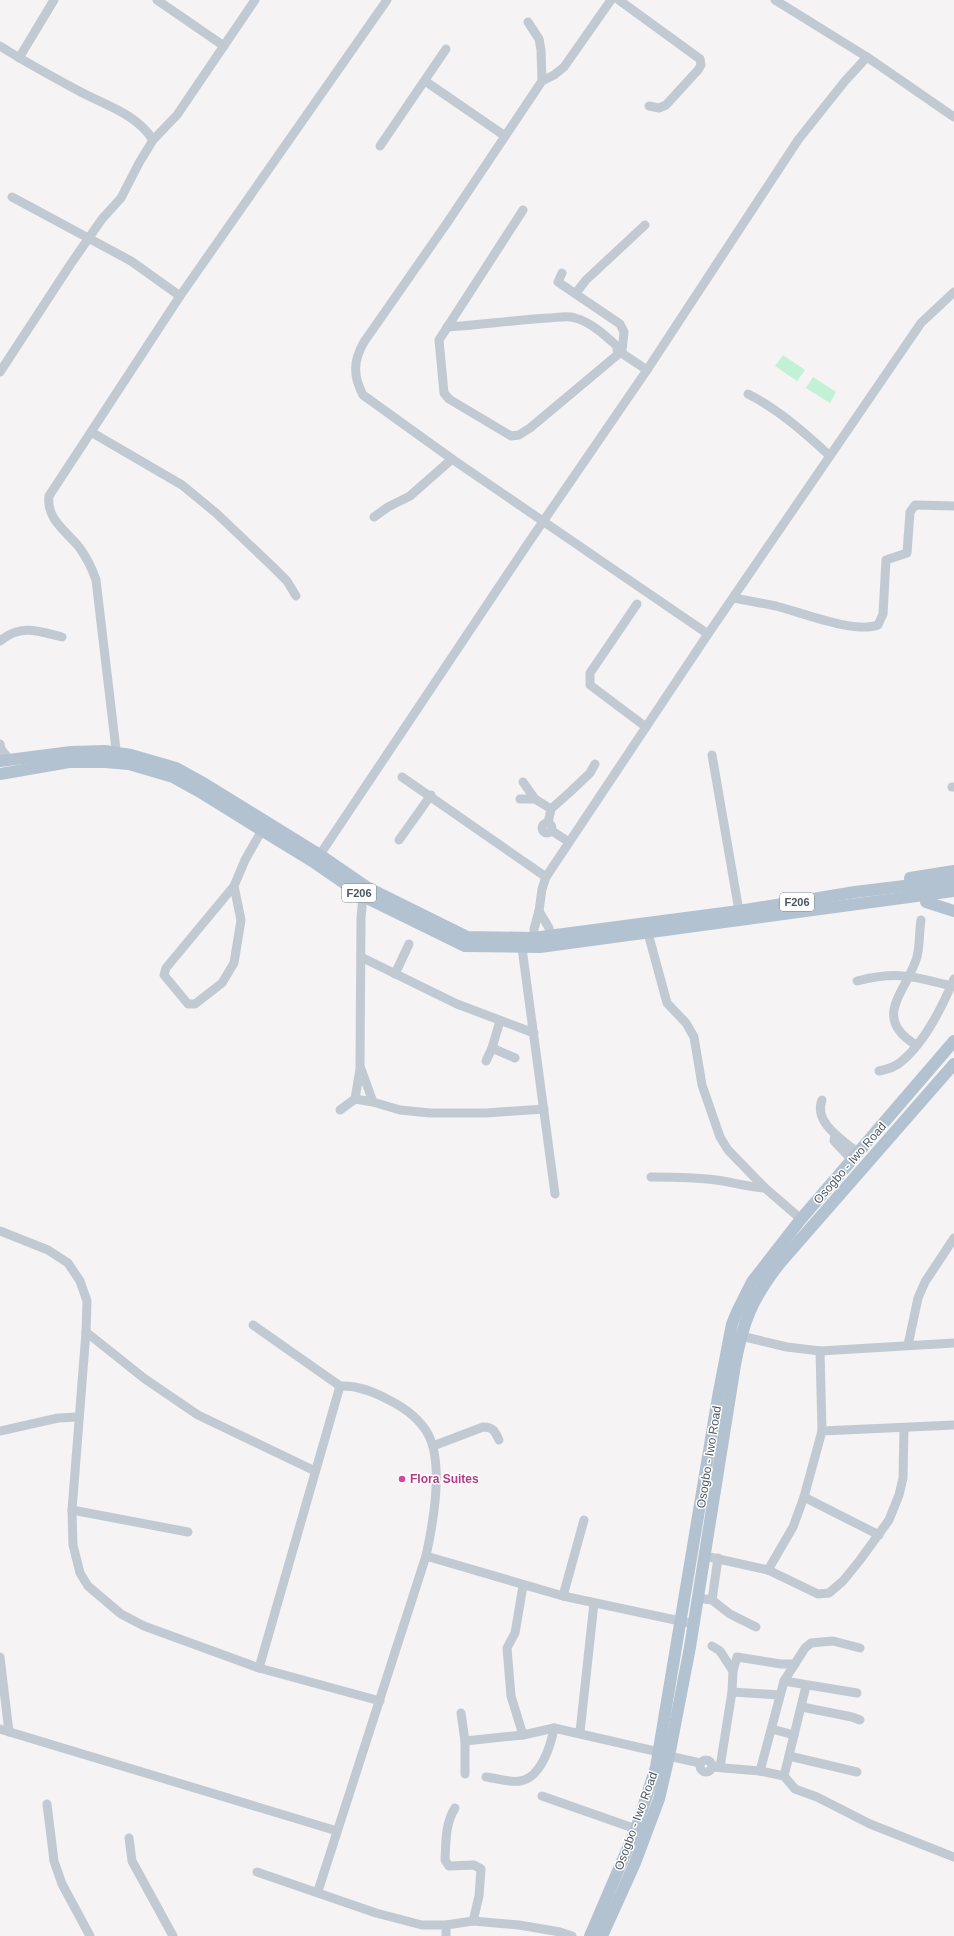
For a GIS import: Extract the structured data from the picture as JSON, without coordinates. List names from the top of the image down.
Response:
{
  "streets": {
    "main road": ["F206", "Osogbo - Iwo Road"]
  },
  "places": ["Flora Suites"]
}
